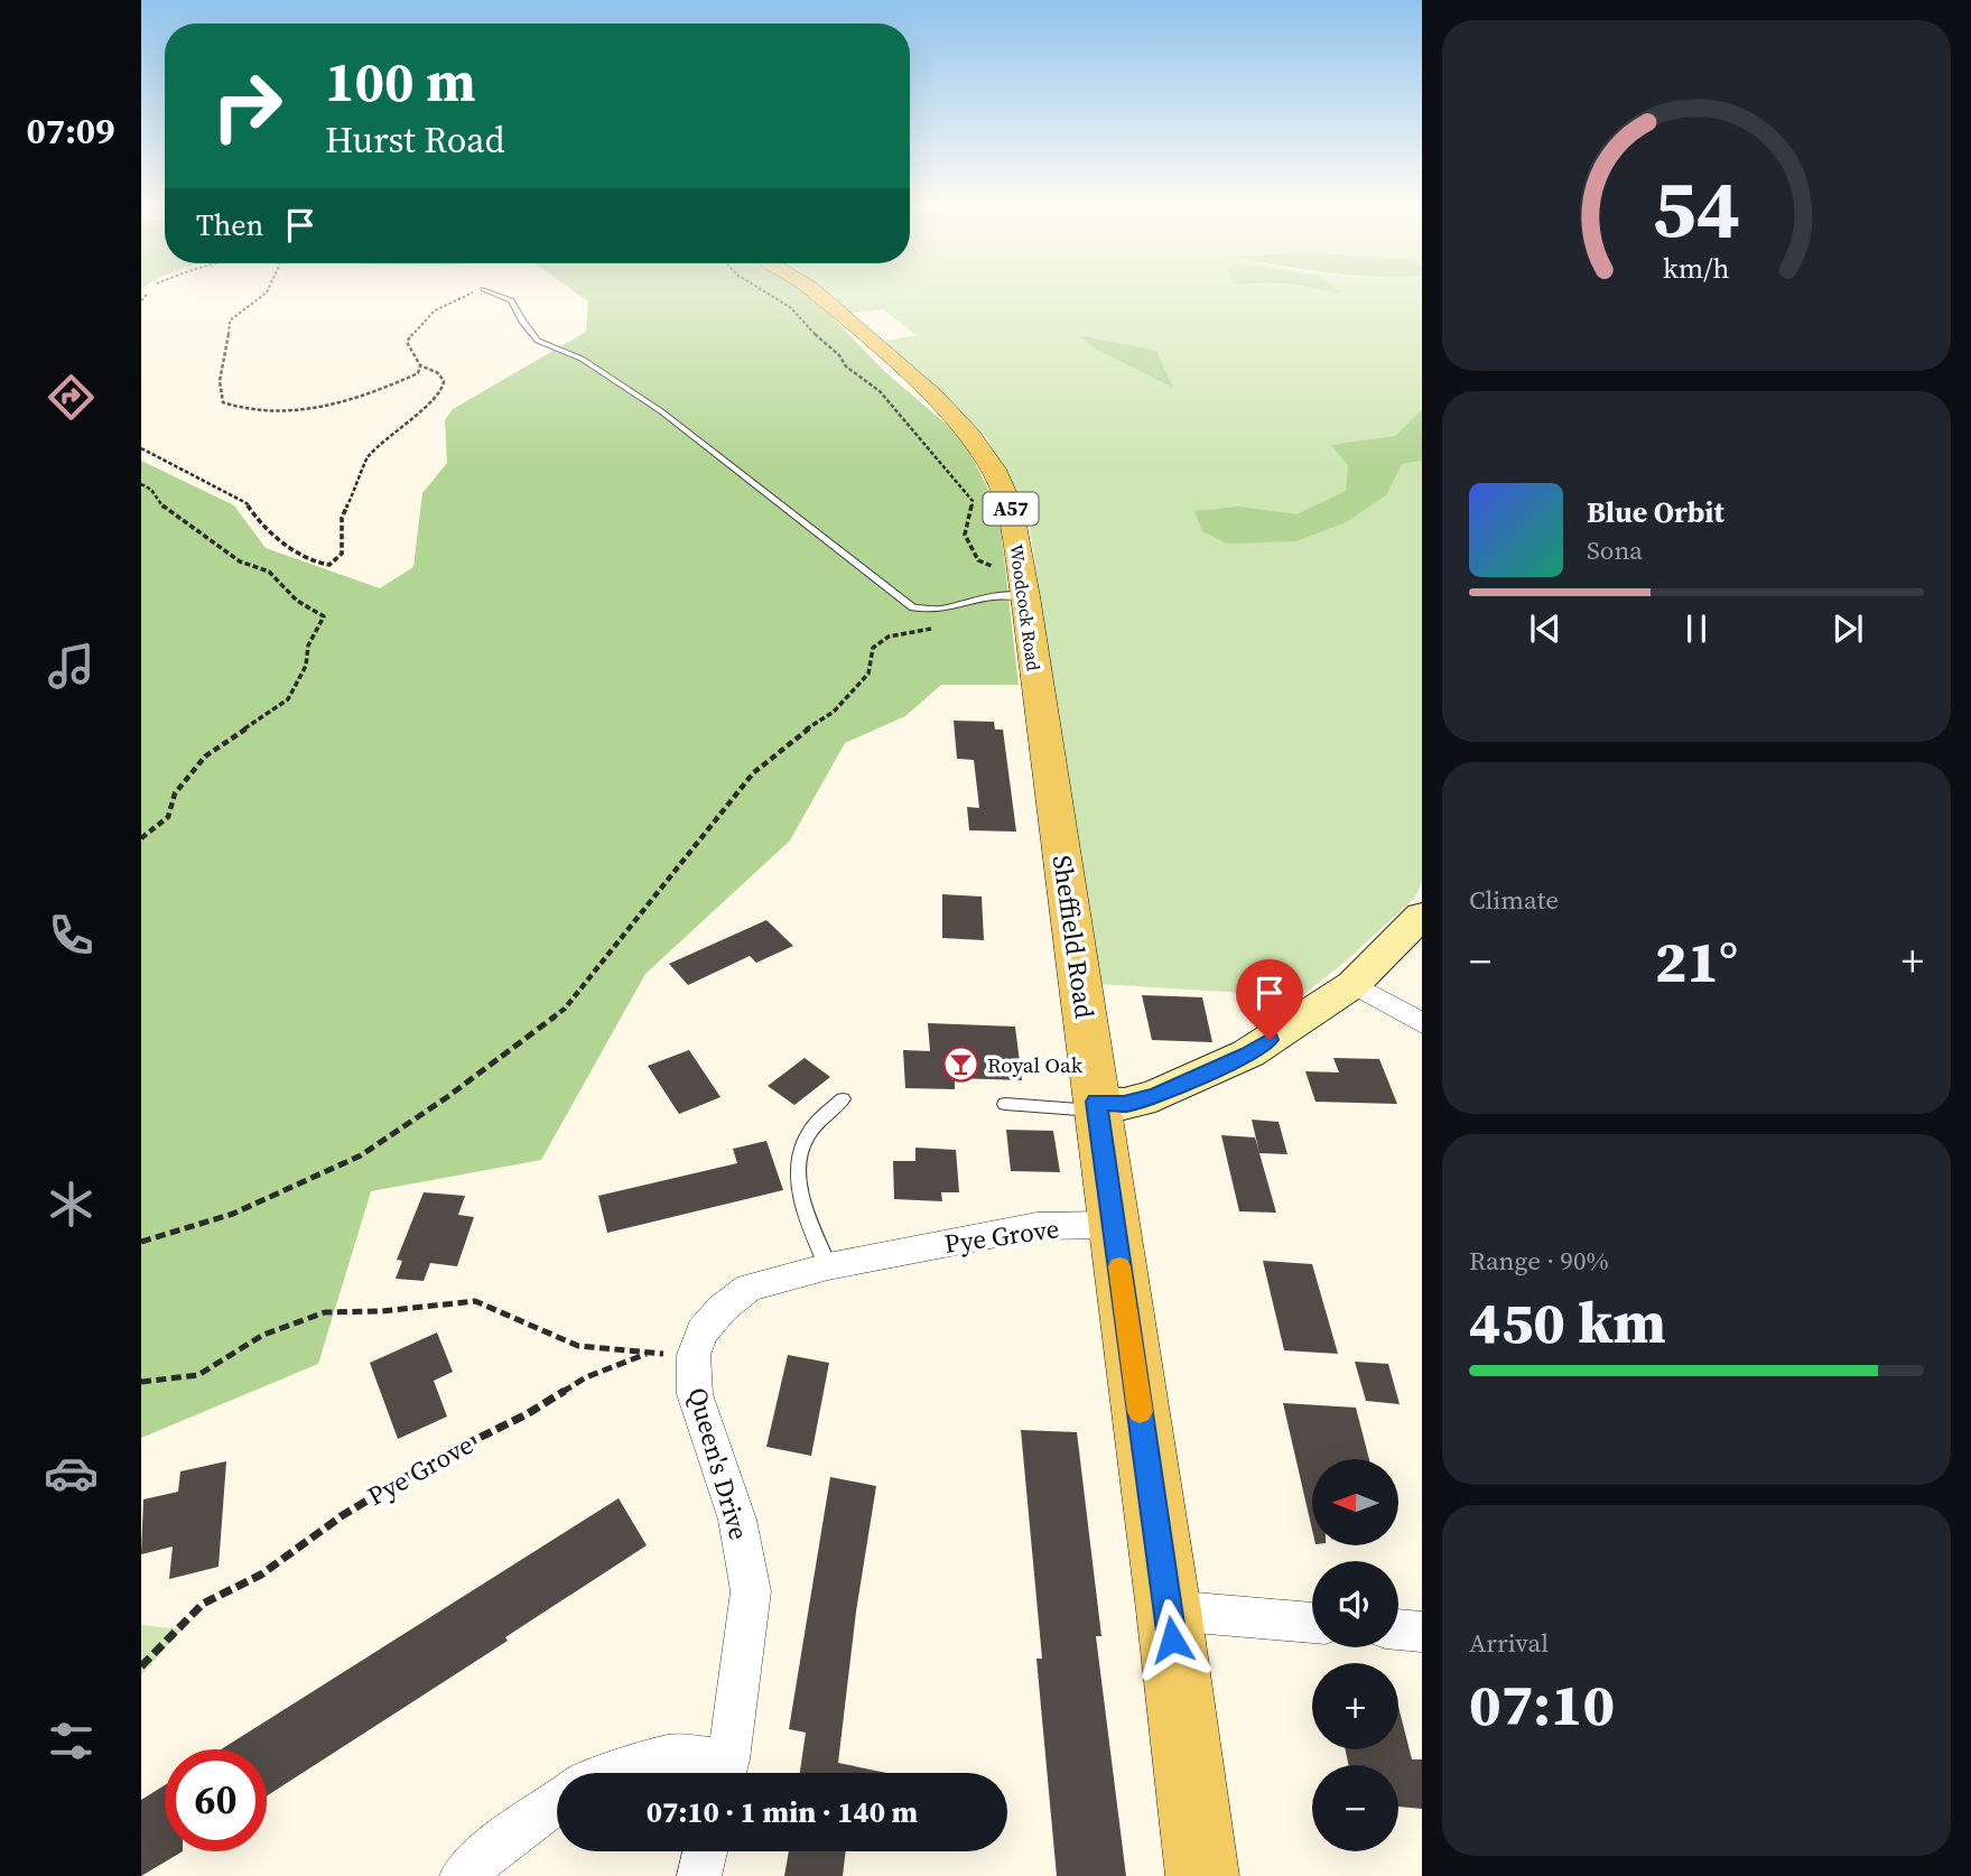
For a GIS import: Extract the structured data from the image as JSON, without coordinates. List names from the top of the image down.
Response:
{
  "streets": {
    "main road": ["A57", "Woodcock Road", "Sheffield Road"],
    "street": ["Pye Grove", "Queen's Drive"]
  },
  "crossings": [
    ["Woodcock Road", "Sheffield Road"],
    ["Sheffield Road", "Pye Grove"],
    ["Pye Grove", "Queen's Drive"]
  ],
  "places": {
    "bar": ["Royal Oak"]
  },
  "north": "left",
  "page": {
    "tabs": "07:09",
    "turn": ["100 m", "Hurst Road"],
    "then": "Then",
    "song": ["Blue Orbit", "Sona"],
    "tile": [
      "Climate",
      ["Range · 90%", "450 km"],
      ["Arrival", "07:10"]
    ],
    "heat": ["−", "21°", "+"],
    "map_buttons": ["+", "−"],
    "limit": "60",
    "trip": "07:10 · 1 min · 140 m",
    "gauge": ["54", "km/h"]
  }
}
